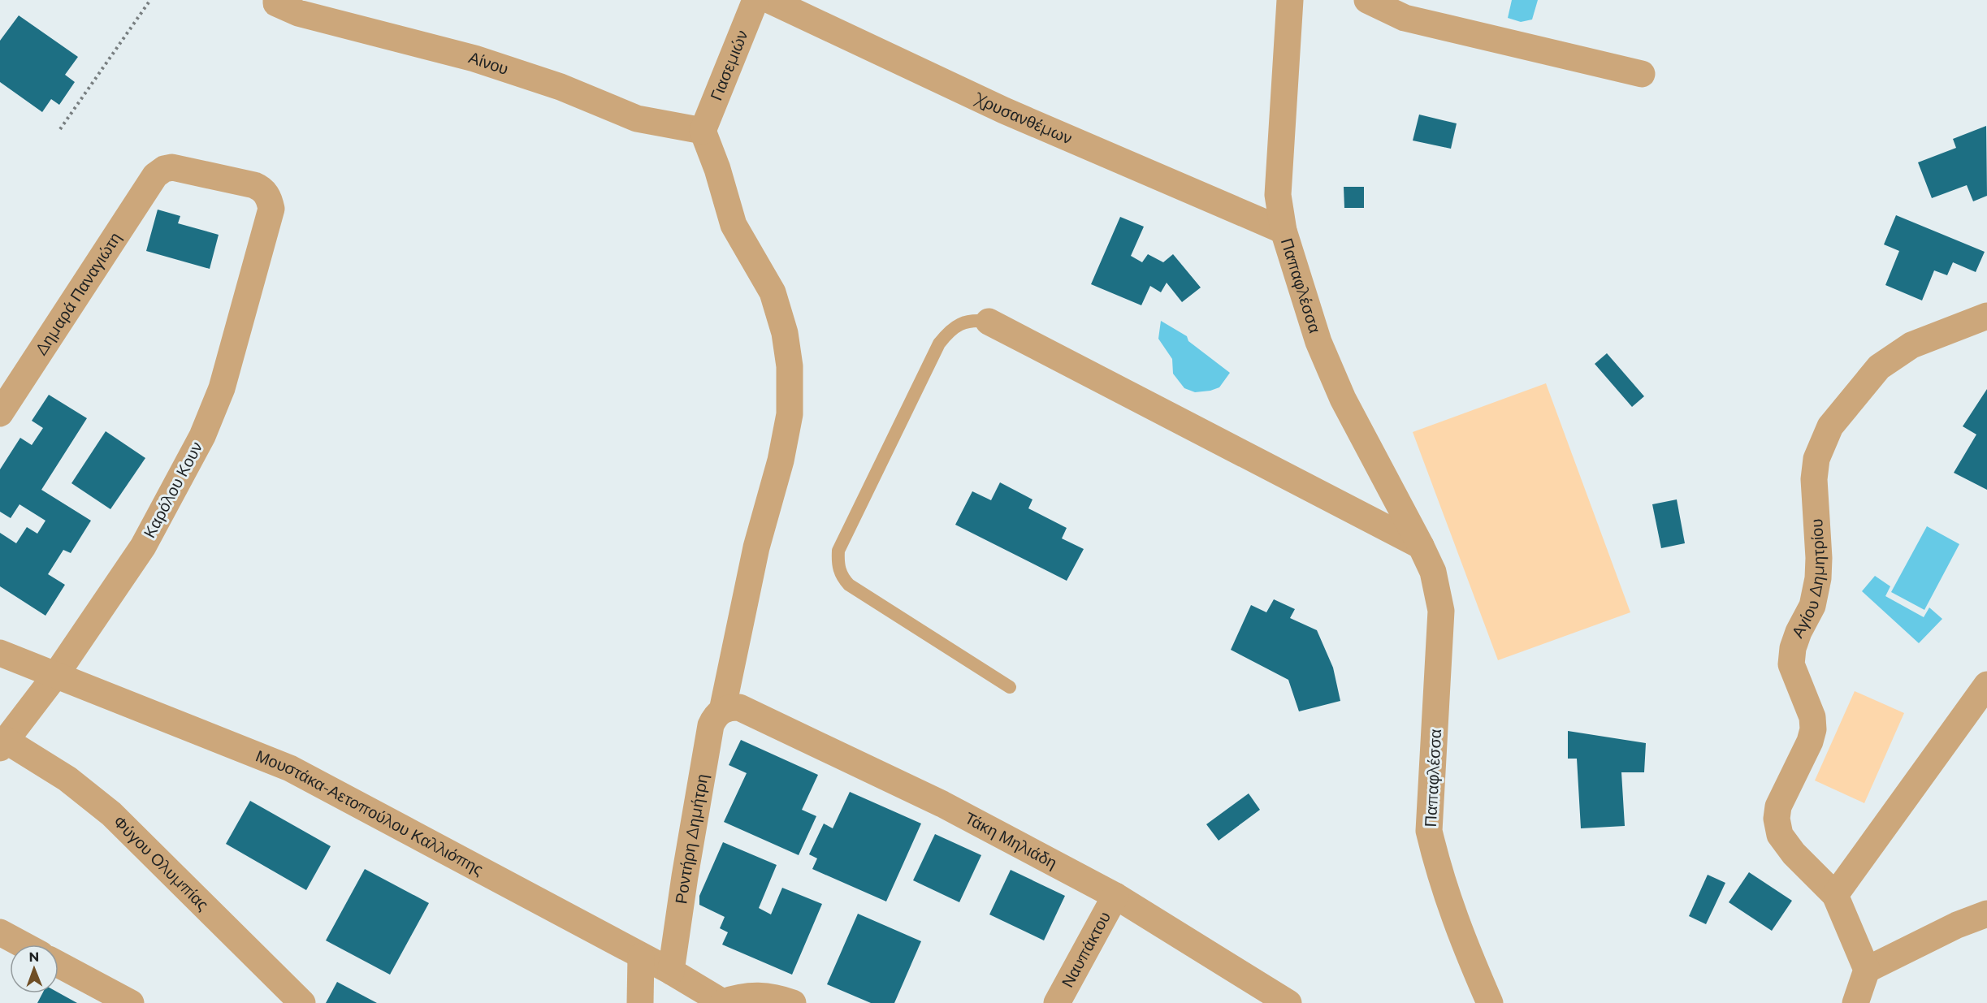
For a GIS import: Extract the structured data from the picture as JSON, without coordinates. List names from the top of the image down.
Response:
{
  "streets": {
    "street": [
      "Αίνου",
      "Γιασεμιών",
      "Χρυσανθέμων",
      "Παπαφλέσσα",
      "Δημαρά Παναγιώτη",
      "Καρόλου Κουν",
      "Αγίου Δημητρίου",
      "Μουστάκα-Αετοπούλου Καλλιόπης",
      "Ροντήρη Δημήτρη",
      "Τάκη Μηλιάδη",
      "Φύγου Ολυμπίας",
      "Ναυπάκτου"
    ]
  },
  "crossings": [
    ["Αίνου", "Γιασεμιών"],
    ["Αίνου", "Ροντήρη Δημήτρη"],
    ["Γιασεμιών", "Ροντήρη Δημήτρη"],
    ["Χρυσανθέμων", "Παπαφλέσσα"],
    ["Δημαρά Παναγιώτη", "Καρόλου Κουν"],
    ["Καρόλου Κουν", "Μουστάκα-Αετοπούλου Καλλιόπης"],
    ["Καρόλου Κουν", "Φύγου Ολυμπίας"],
    ["Μουστάκα-Αετοπούλου Καλλιόπης", "Ροντήρη Δημήτρη"],
    ["Ροντήρη Δημήτρη", "Τάκη Μηλιάδη"],
    ["Τάκη Μηλιάδη", "Ναυπάκτου"]
  ],
  "north": "top"
}
